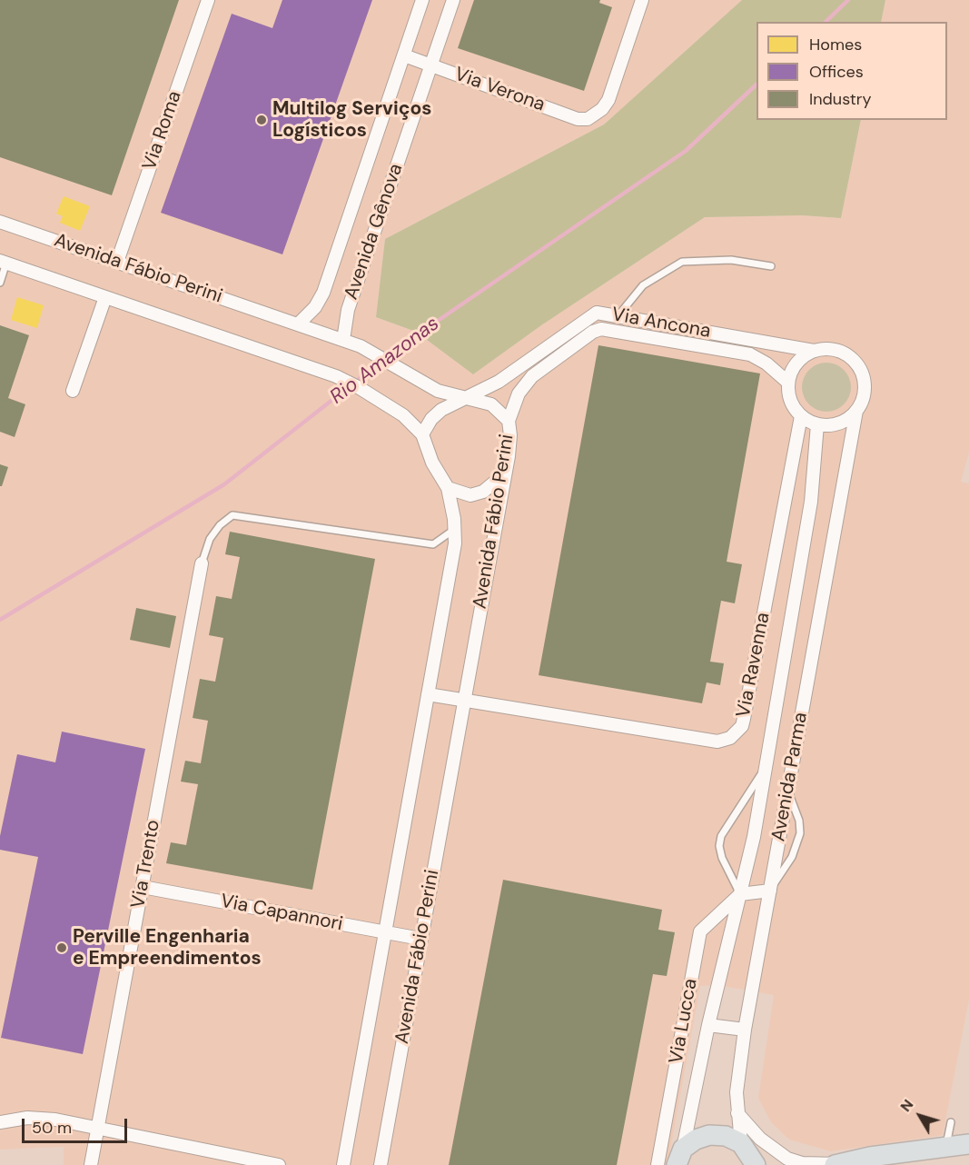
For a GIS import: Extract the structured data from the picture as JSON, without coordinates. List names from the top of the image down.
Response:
{
  "streets": {
    "street": [
      "Via Verona",
      "Via Roma",
      "Avenida Gênova",
      "Avenida Fábio Perini",
      "Via Ancona",
      "Via Ravenna",
      "Avenida Parma",
      "Via Trento",
      "Via Capannori",
      "Via Lucca"
    ]
  },
  "crossings": [
    ["Via Verona", "Avenida Gênova"],
    ["Via Roma", "Avenida Fábio Perini"],
    ["Avenida Gênova", "Avenida Fábio Perini"],
    ["Avenida Fábio Perini", "Via Ancona"],
    ["Avenida Fábio Perini", "Via Ravenna"],
    ["Avenida Fábio Perini", "Via Capannori"],
    ["Via Ancona", "Via Ravenna"],
    ["Via Ancona", "Avenida Parma"],
    ["Via Ravenna", "Avenida Parma"],
    ["Avenida Parma", "Via Lucca"],
    ["Via Trento", "Via Capannori"]
  ],
  "water": ["Rio Amazonas"],
  "places": ["Multilog Serviços Logísticos", "Perville Engenharia e Empreendimentos"],
  "legend": ["Homes", "Offices", "Industry"],
  "scale_bar": "50 m",
  "north": "top left"
}
